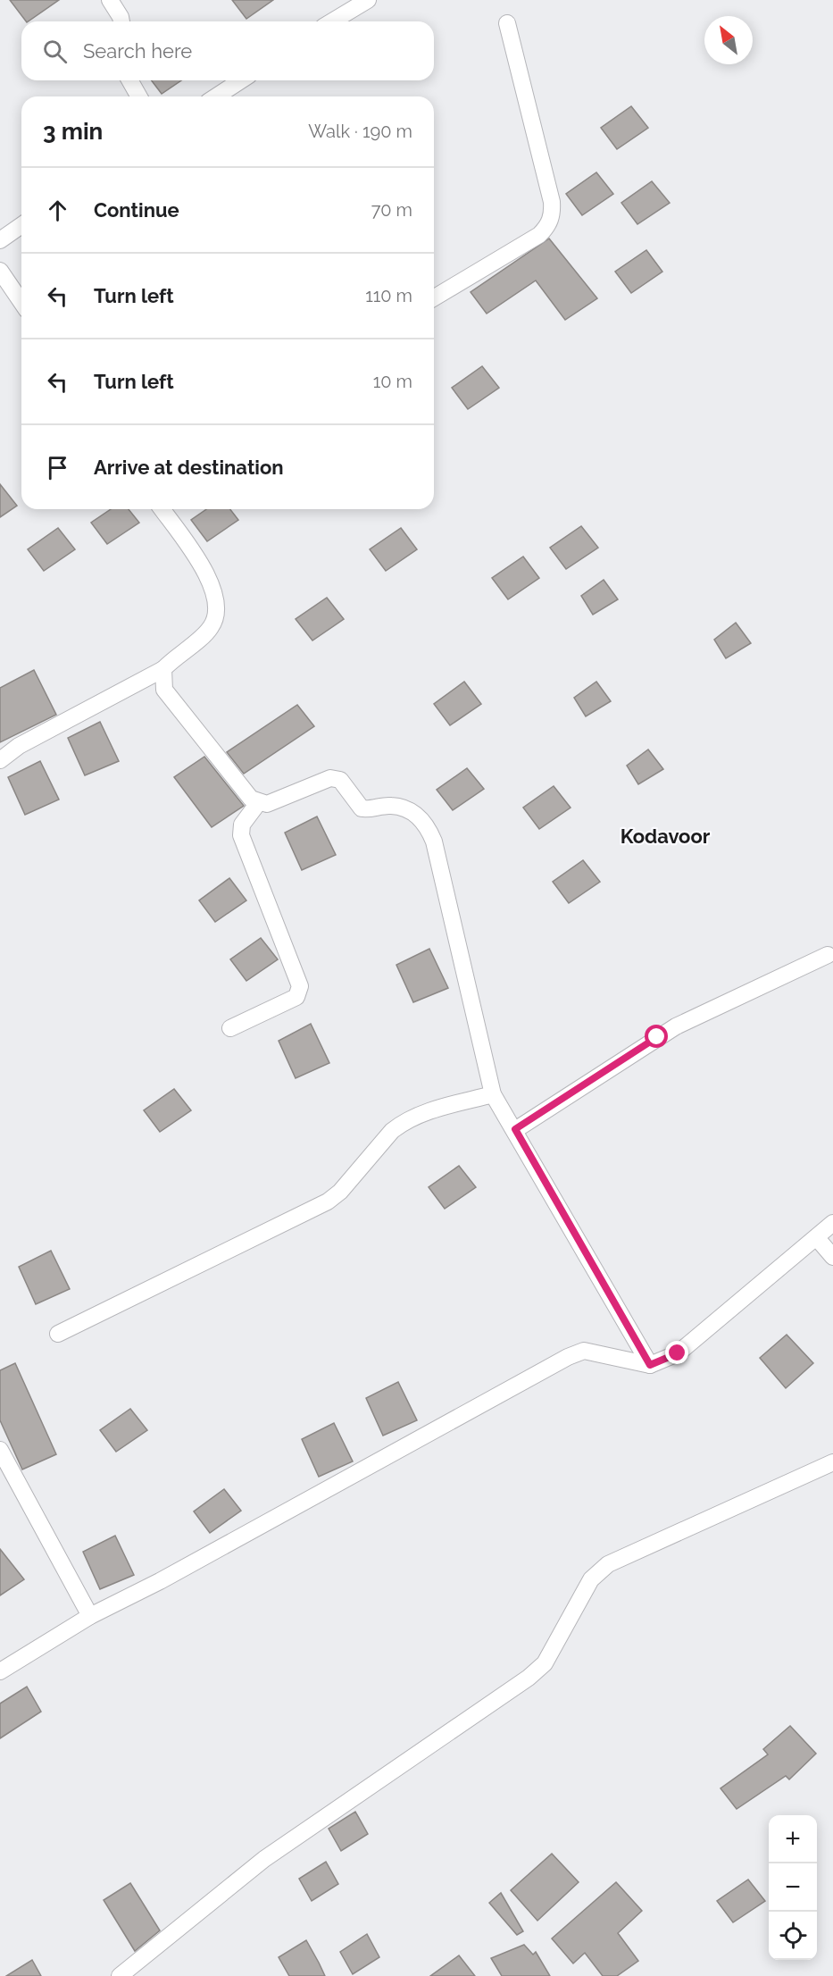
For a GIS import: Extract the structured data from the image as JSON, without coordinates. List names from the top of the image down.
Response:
{
  "districts": ["Kodavoor"],
  "north": "top left",
  "page": {
    "search": "Search here",
    "heading": ["3 min", "Walk · 190 m"],
    "list": [
      ["Continue", "70 m"],
      ["Turn left", "110 m"],
      ["Turn left", "10 m"],
      "Arrive at destination"
    ],
    "map_buttons": ["+", "−"]
  }
}
